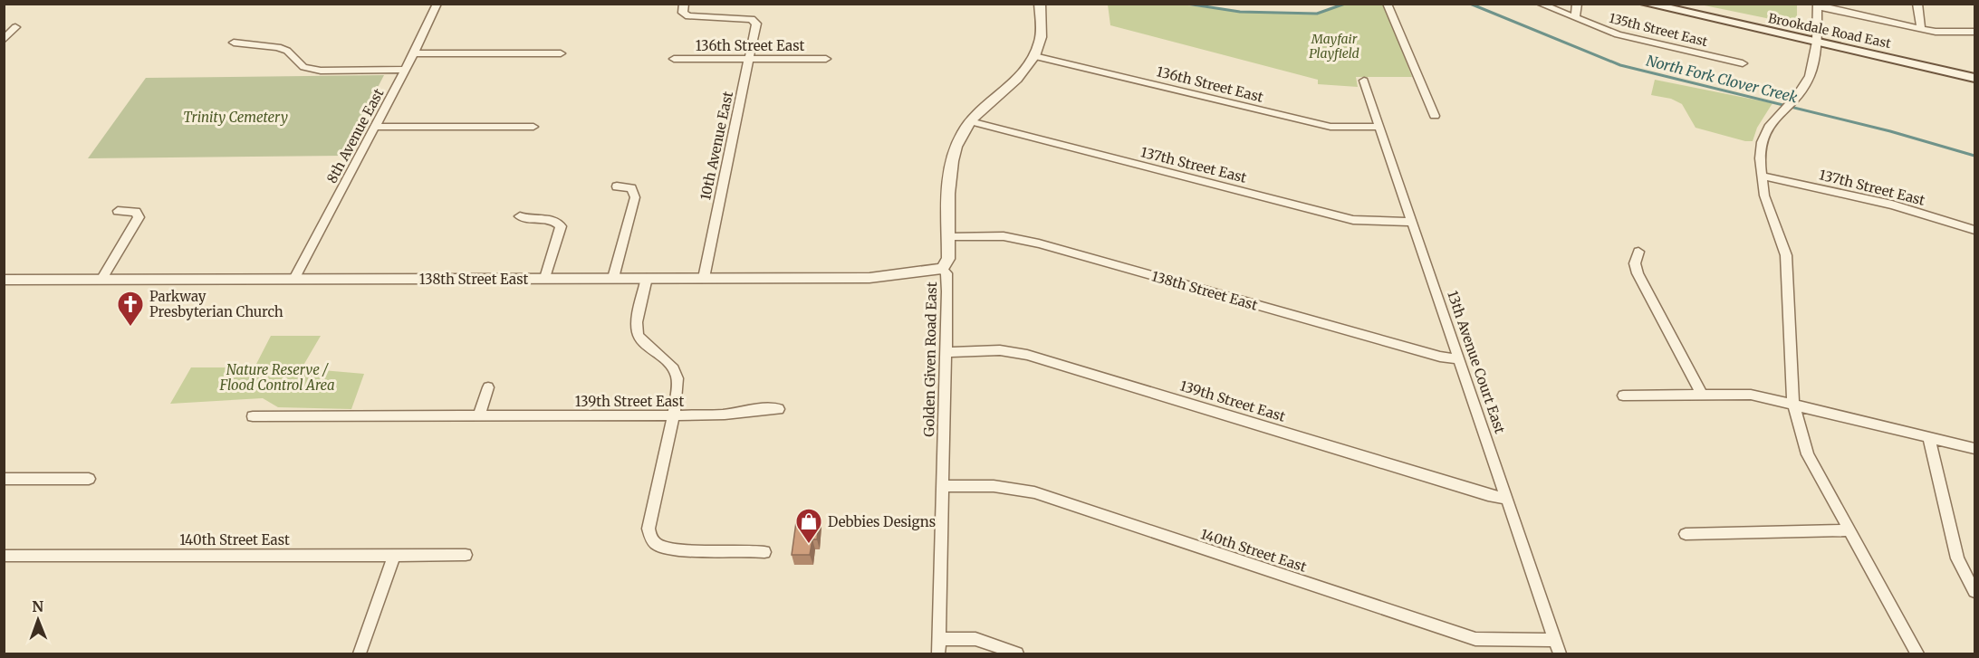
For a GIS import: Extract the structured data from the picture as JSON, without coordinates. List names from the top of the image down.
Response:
{
  "streets": {
    "main road": ["Brookdale Road East"],
    "street": [
      "135th Street East",
      "136th Street East",
      "8th Avenue East",
      "10th Avenue East",
      "137th Street East",
      "138th Street East",
      "Golden Given Road East",
      "13th Avenue Court East",
      "139th Street East",
      "140th Street East"
    ]
  },
  "crossings": [
    ["136th Street East", "10th Avenue East"],
    ["136th Street East", "Golden Given Road East"],
    ["136th Street East", "13th Avenue Court East"],
    ["8th Avenue East", "138th Street East"],
    ["10th Avenue East", "138th Street East"],
    ["137th Street East", "Golden Given Road East"],
    ["137th Street East", "13th Avenue Court East"],
    ["138th Street East", "Golden Given Road East"],
    ["138th Street East", "13th Avenue Court East"],
    ["Golden Given Road East", "139th Street East"],
    ["Golden Given Road East", "140th Street East"],
    ["13th Avenue Court East", "139th Street East"],
    ["13th Avenue Court East", "140th Street East"]
  ],
  "water": ["North Fork Clover Creek"],
  "parks": ["Mayfair Playfield", "Trinity Cemetery", "Nature Reserve / Flood Control Area"],
  "places": {
    "church": ["Parkway Presbyterian Church"],
    "shop": ["Debbies Designs"]
  },
  "north": "top"
}
